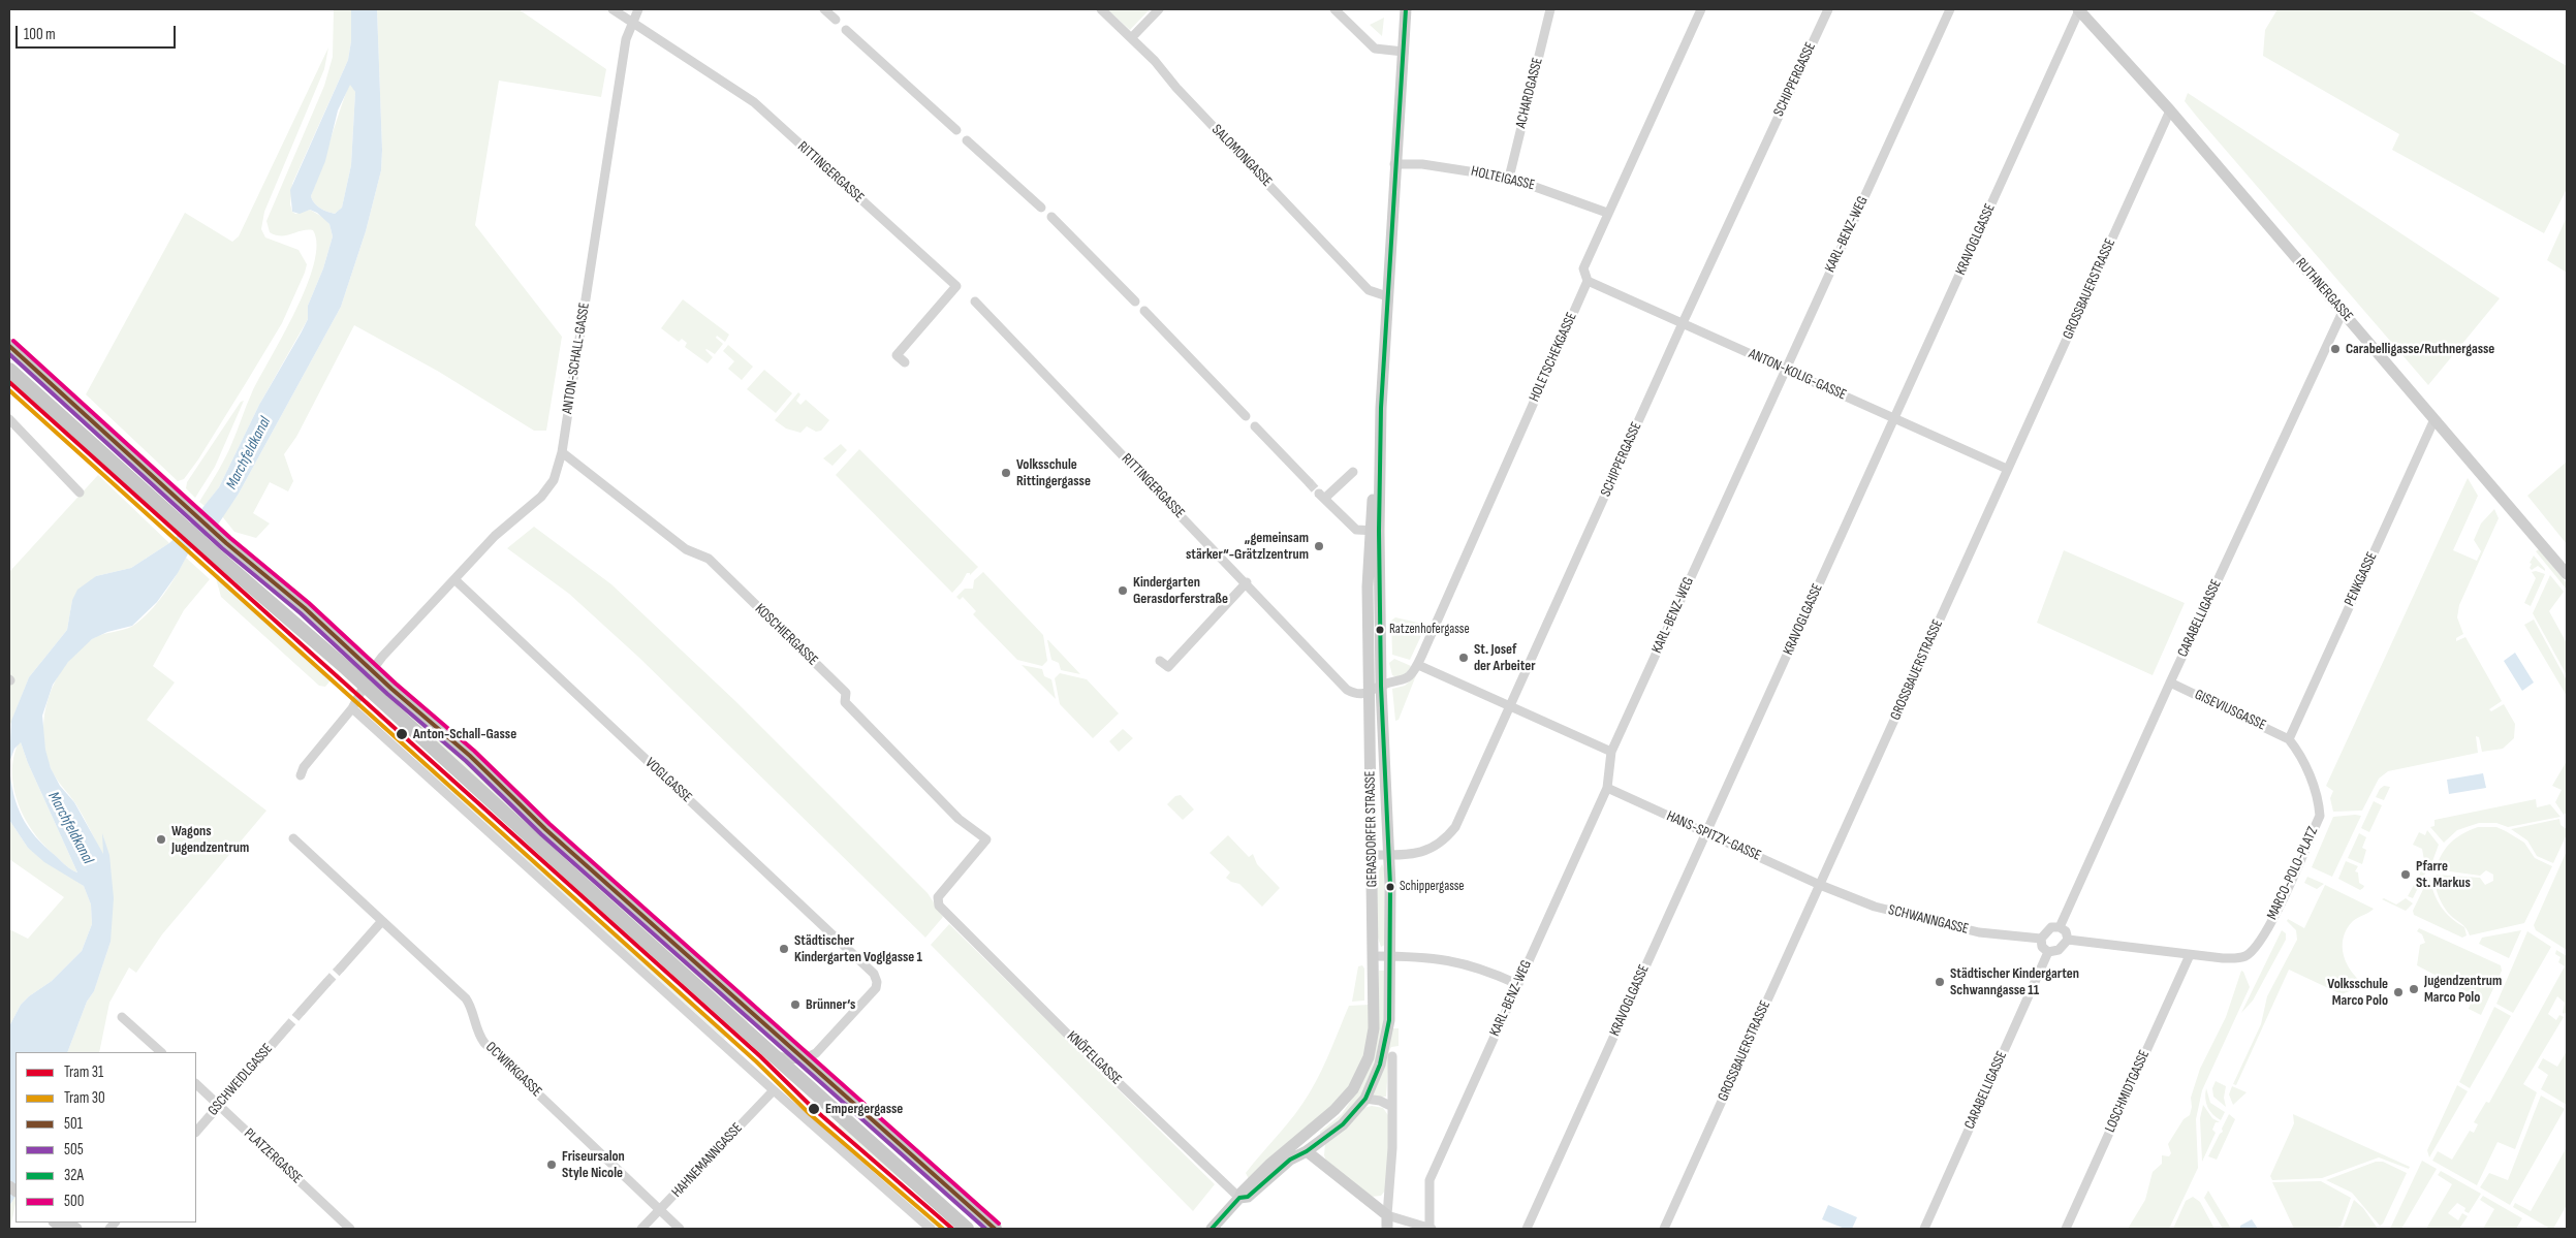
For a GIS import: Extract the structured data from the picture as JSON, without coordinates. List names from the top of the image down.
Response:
{
  "streets": {
    "main road": ["RUTHNERGASSE", "GERASDORFER STRASSE"],
    "street": [
      "SCHIPPERGASSE",
      "ACHARDGASSE",
      "SALOMONGASSE",
      "RITTINGERGASSE",
      "HOLTEIGASSE",
      "KARL-BENZ-WEG",
      "KRAVOGLGASSE",
      "GROSSBAUERSTRASSE",
      "HOLETSCHEKGASSE",
      "ANTON-SCHALL-GASSE",
      "ANTON-KOLIG-GASSE",
      "PENKGASSE",
      "CARABELLIGASSE",
      "KOSCHIERGASSE",
      "GISEVIUSGASSE",
      "VOGLGASSE",
      "HANS-SPITZY-GASSE",
      "MARCO-POLO-PLATZ",
      "SCHWANNGASSE",
      "KNÖFELGASSE",
      "OCWIRKGASSE",
      "GSCHWEIDLGASSE",
      "LOSCHMIDTGASSE",
      "PLATZERGASSE",
      "HAHNEMANNGASSE"
    ]
  },
  "crossings": [
    ["SCHIPPERGASSE", "ANTON-KOLIG-GASSE"],
    ["SCHIPPERGASSE", "GERASDORFER STRASSE"],
    ["ACHARDGASSE", "HOLTEIGASSE"],
    ["SALOMONGASSE", "GERASDORFER STRASSE"],
    ["RITTINGERGASSE", "ANTON-SCHALL-GASSE"],
    ["RITTINGERGASSE", "GERASDORFER STRASSE"],
    ["HOLTEIGASSE", "HOLETSCHEKGASSE"],
    ["HOLTEIGASSE", "GERASDORFER STRASSE"],
    ["KARL-BENZ-WEG", "ANTON-KOLIG-GASSE"],
    ["KARL-BENZ-WEG", "HANS-SPITZY-GASSE"],
    ["KRAVOGLGASSE", "RUTHNERGASSE"],
    ["KRAVOGLGASSE", "ANTON-KOLIG-GASSE"],
    ["KRAVOGLGASSE", "HANS-SPITZY-GASSE"],
    ["GROSSBAUERSTRASSE", "RUTHNERGASSE"],
    ["GROSSBAUERSTRASSE", "ANTON-KOLIG-GASSE"],
    ["GROSSBAUERSTRASSE", "HANS-SPITZY-GASSE"],
    ["GROSSBAUERSTRASSE", "SCHWANNGASSE"],
    ["RUTHNERGASSE", "PENKGASSE"],
    ["RUTHNERGASSE", "CARABELLIGASSE"],
    ["HOLETSCHEKGASSE", "ANTON-KOLIG-GASSE"],
    ["HOLETSCHEKGASSE", "GERASDORFER STRASSE"],
    ["ANTON-SCHALL-GASSE", "KOSCHIERGASSE"],
    ["ANTON-SCHALL-GASSE", "VOGLGASSE"],
    ["PENKGASSE", "GISEVIUSGASSE"],
    ["PENKGASSE", "MARCO-POLO-PLATZ"],
    ["CARABELLIGASSE", "GISEVIUSGASSE"],
    ["CARABELLIGASSE", "SCHWANNGASSE"],
    ["KOSCHIERGASSE", "KNÖFELGASSE"],
    ["GISEVIUSGASSE", "MARCO-POLO-PLATZ"],
    ["GERASDORFER STRASSE", "KNÖFELGASSE"],
    ["HANS-SPITZY-GASSE", "SCHWANNGASSE"],
    ["MARCO-POLO-PLATZ", "LOSCHMIDTGASSE"],
    ["OCWIRKGASSE", "HAHNEMANNGASSE"],
    ["GSCHWEIDLGASSE", "PLATZERGASSE"]
  ],
  "water": ["Marchfeldkanal"],
  "places": [
    "Carabelligasse/Ruthnergasse",
    "Volksschule Rittingergasse",
    "„gemeinsam stärker“-Grätzlzentrum",
    "Kindergarten Gerasdorferstraße",
    "Ratzenhofergasse",
    "St. Josef der Arbeiter",
    "Anton-Schall-Gasse",
    "Wagons Jugendzentrum",
    "Pfarre St. Markus",
    "Schippergasse",
    "Städtischer Kindergarten Voglgasse 1",
    "Städtischer Kindergarten Schwanngasse 11",
    "Jugendzentrum Marco Polo",
    "Volksschule Marco Polo",
    "Brünner‘s",
    "Empergergasse",
    "Friseursalon Style Nicole"
  ],
  "lines": [
    "transit line 32A",
    "transit line 500",
    "transit line 501",
    "transit line 505",
    "tram line 31",
    "tram line 30"
  ],
  "legend": [
    "Tram 31",
    "Tram 30",
    "501",
    "505",
    "32A",
    "500"
  ],
  "scale_bar": "100 m"
}
